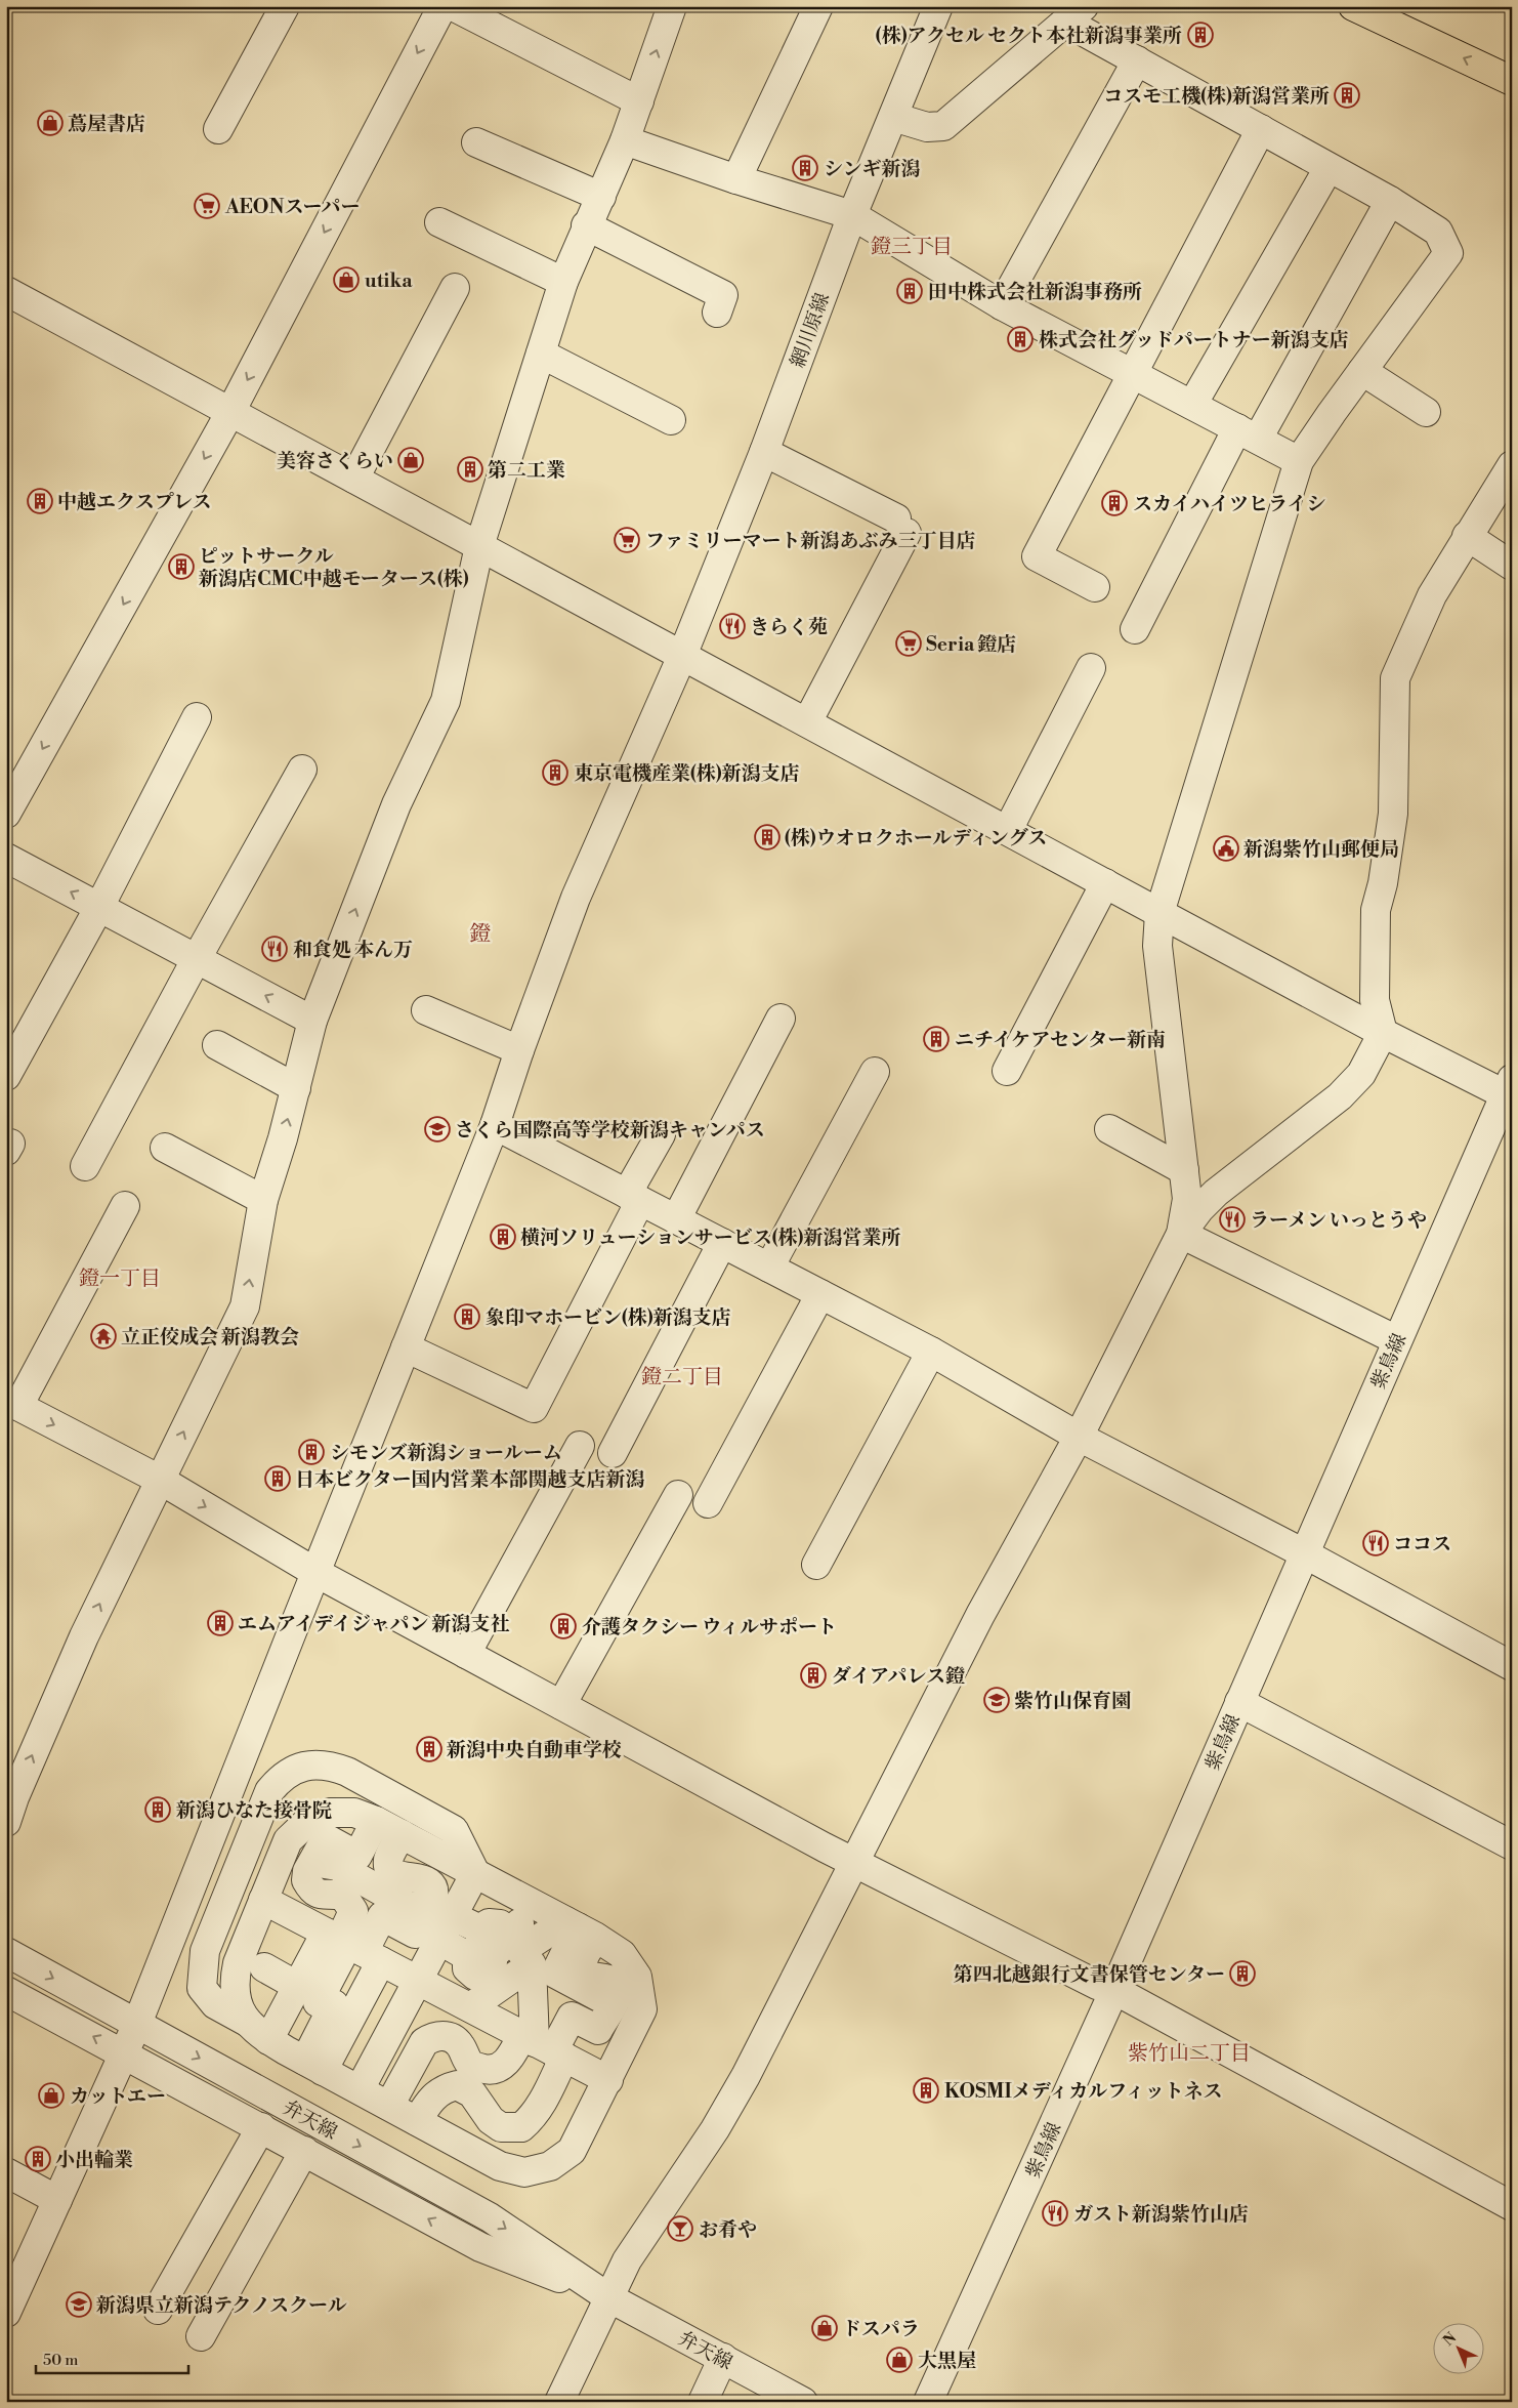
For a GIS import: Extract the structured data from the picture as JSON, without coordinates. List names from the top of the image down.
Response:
{
  "streets": {
    "street": ["網川原線", "紫鳥線", "弁天線"]
  },
  "crossings": [
    ["網川原線", "弁天線"]
  ],
  "districts": [
    "鐙三丁目",
    "鐙",
    "鐙一丁目",
    "鐙二丁目",
    "紫竹山二丁目"
  ],
  "places": {
    "building": [
      "(株)アクセル セクト本社新潟事業所",
      "コスモ工機(株)新潟営業所",
      "シンギ新潟",
      "田中株式会社新潟事務所",
      "株式会社グッドパートナー新潟支店",
      "第二工業",
      "中越エクスプレス",
      "スカイハイツヒライシ",
      "ピットサークル 新潟店CMC中越モータース(株)",
      "東京電機産業(株)新潟支店",
      "(株)ウオロクホールディングス",
      "ニチイケアセンター新南",
      "横河ソリューションサービス(株)新潟営業所",
      "象印マホービン(株)新潟支店",
      "シモンズ新潟ショールーム",
      "日本ビクター国内営業本部関越支店新潟",
      "エムアイデイジャパン 新潟支社",
      "介護タクシー ウィルサポート",
      "ダイアパレス鐙",
      "新潟中央自動車学校",
      "新潟ひなた接骨院",
      "第四北越銀行文書保管センター",
      "KOSMIメディカルフィットネス",
      "小出輪業"
    ],
    "shop": [
      "蔦屋書店",
      "utika",
      "美容さくらい",
      "カットエー",
      "ドスパラ",
      "大黒屋"
    ],
    "supermarket": ["AEONスーパー", "ファミリーマート新潟あぶみ三丁目店", "Seria 鐙店"],
    "restaurant": [
      "きらく苑",
      "和食処 本ん万",
      "ラーメン いっとうや",
      "ココス",
      "ガスト新潟紫竹山店"
    ],
    "public building": ["新潟紫竹山郵便局"],
    "school or university": ["さくら国際高等学校新潟キャンパス", "紫竹山保育園", "新潟県立新潟テクノスクール"],
    "temple": ["立正佼成会 新潟教会"],
    "bar": ["お肴や"]
  },
  "scale_bar": "50 m",
  "north": "top left"
}
